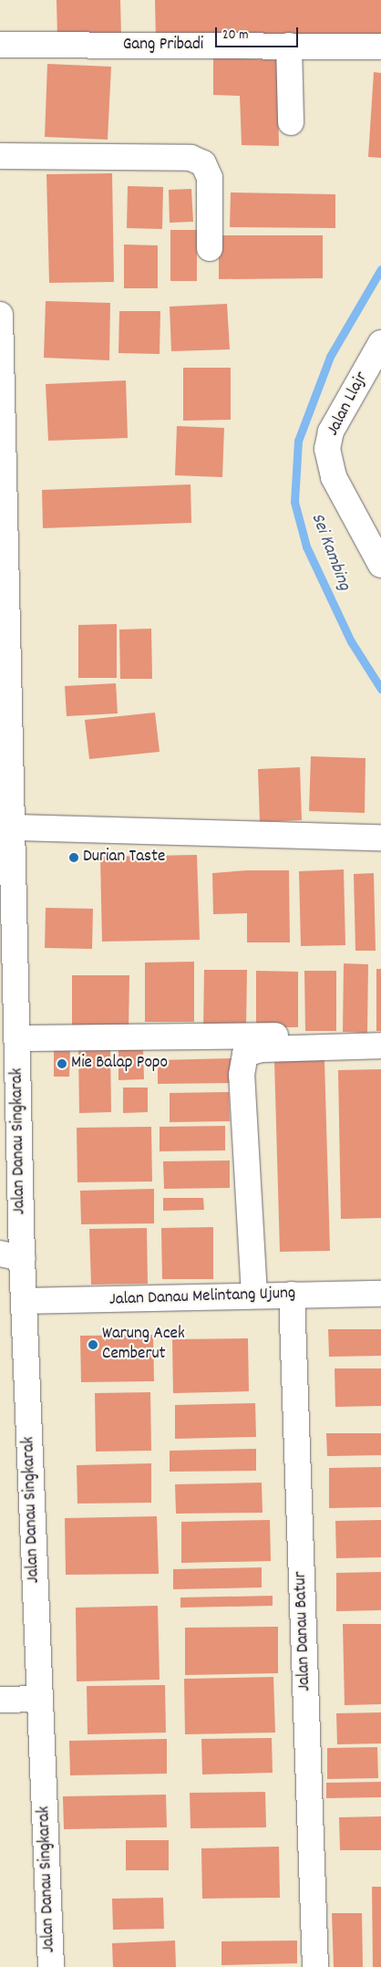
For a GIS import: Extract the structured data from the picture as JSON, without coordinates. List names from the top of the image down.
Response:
{
  "streets": {
    "street": [
      "Gang Pribadi",
      "Jalan Llajr",
      "Jalan Danau Singkarak",
      "Jalan Danau Melintang Ujung",
      "Jalan Danau Batur"
    ]
  },
  "crossings": [
    ["Jalan Danau Singkarak", "Jalan Danau Melintang Ujung"],
    ["Jalan Danau Melintang Ujung", "Jalan Danau Batur"]
  ],
  "water": ["Sei Kambing"],
  "places": ["Durian Taste", "Mie Balap Popo", "Warung Acek Cemberut"],
  "scale_bar": "20 m"
}
